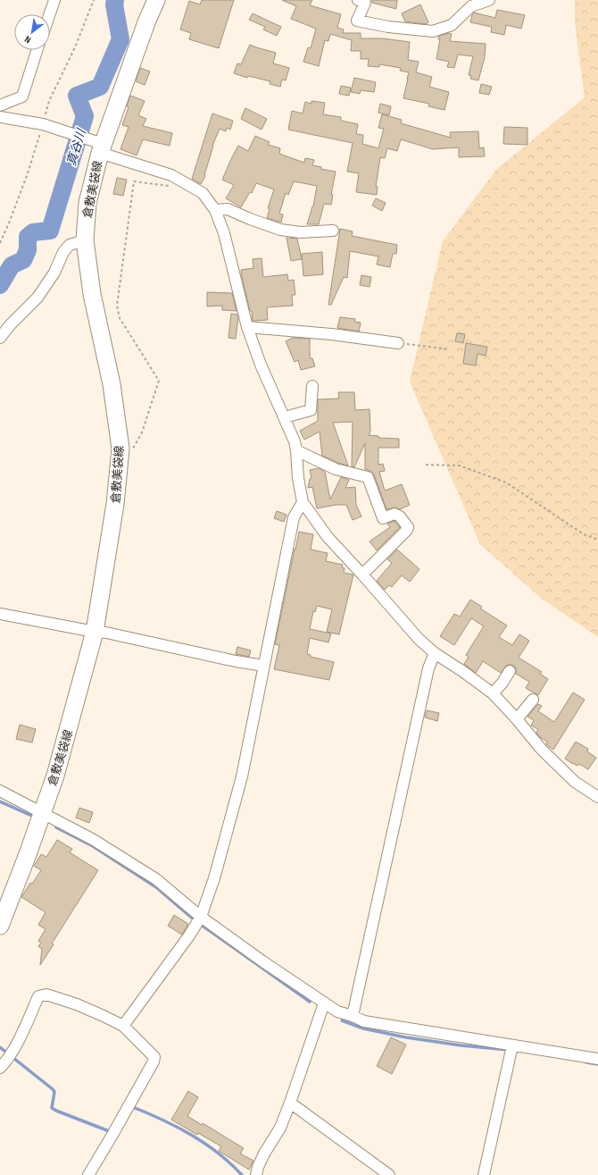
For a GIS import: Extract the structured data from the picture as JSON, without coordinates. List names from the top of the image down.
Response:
{
  "streets": {
    "main road": ["倉敷美袋線"]
  },
  "water": ["真谷川"],
  "north": "bottom left"
}
